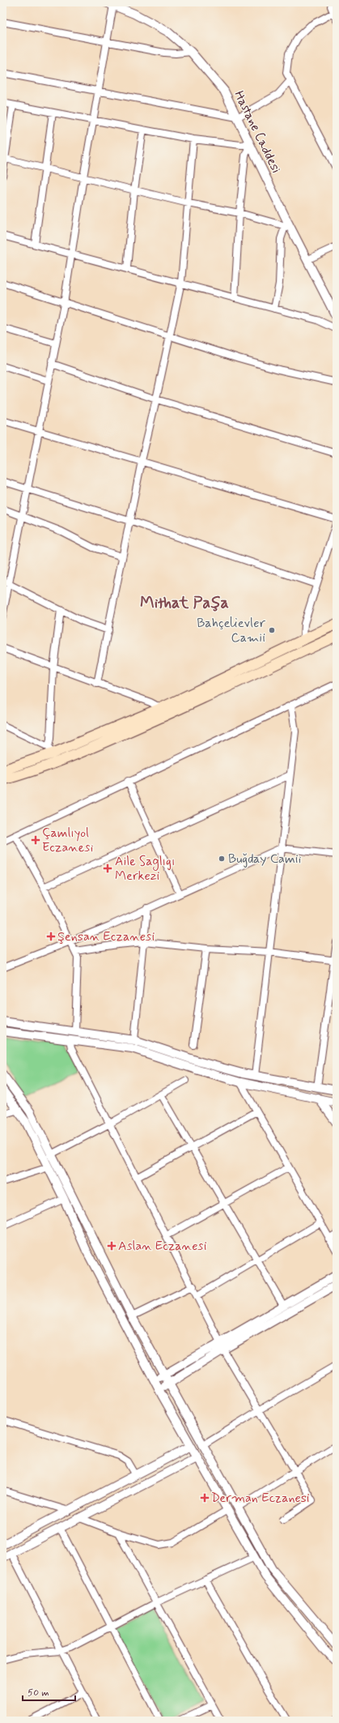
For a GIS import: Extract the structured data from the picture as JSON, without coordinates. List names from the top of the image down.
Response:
{
  "streets": {
    "street": ["Hastane Caddesi"]
  },
  "districts": ["Mithat Paşa"],
  "places": {
    "other": ["Bahçelievler Camii", "Buğday Camii"],
    "health": [
      "Çamlıyol Eczanesi",
      "Aile Saglıgı Merkezi",
      "Şensan Eczanesi",
      "Aslan Eczanesi",
      "Derman Eczanesi"
    ]
  },
  "scale_bar": "50 m"
}
